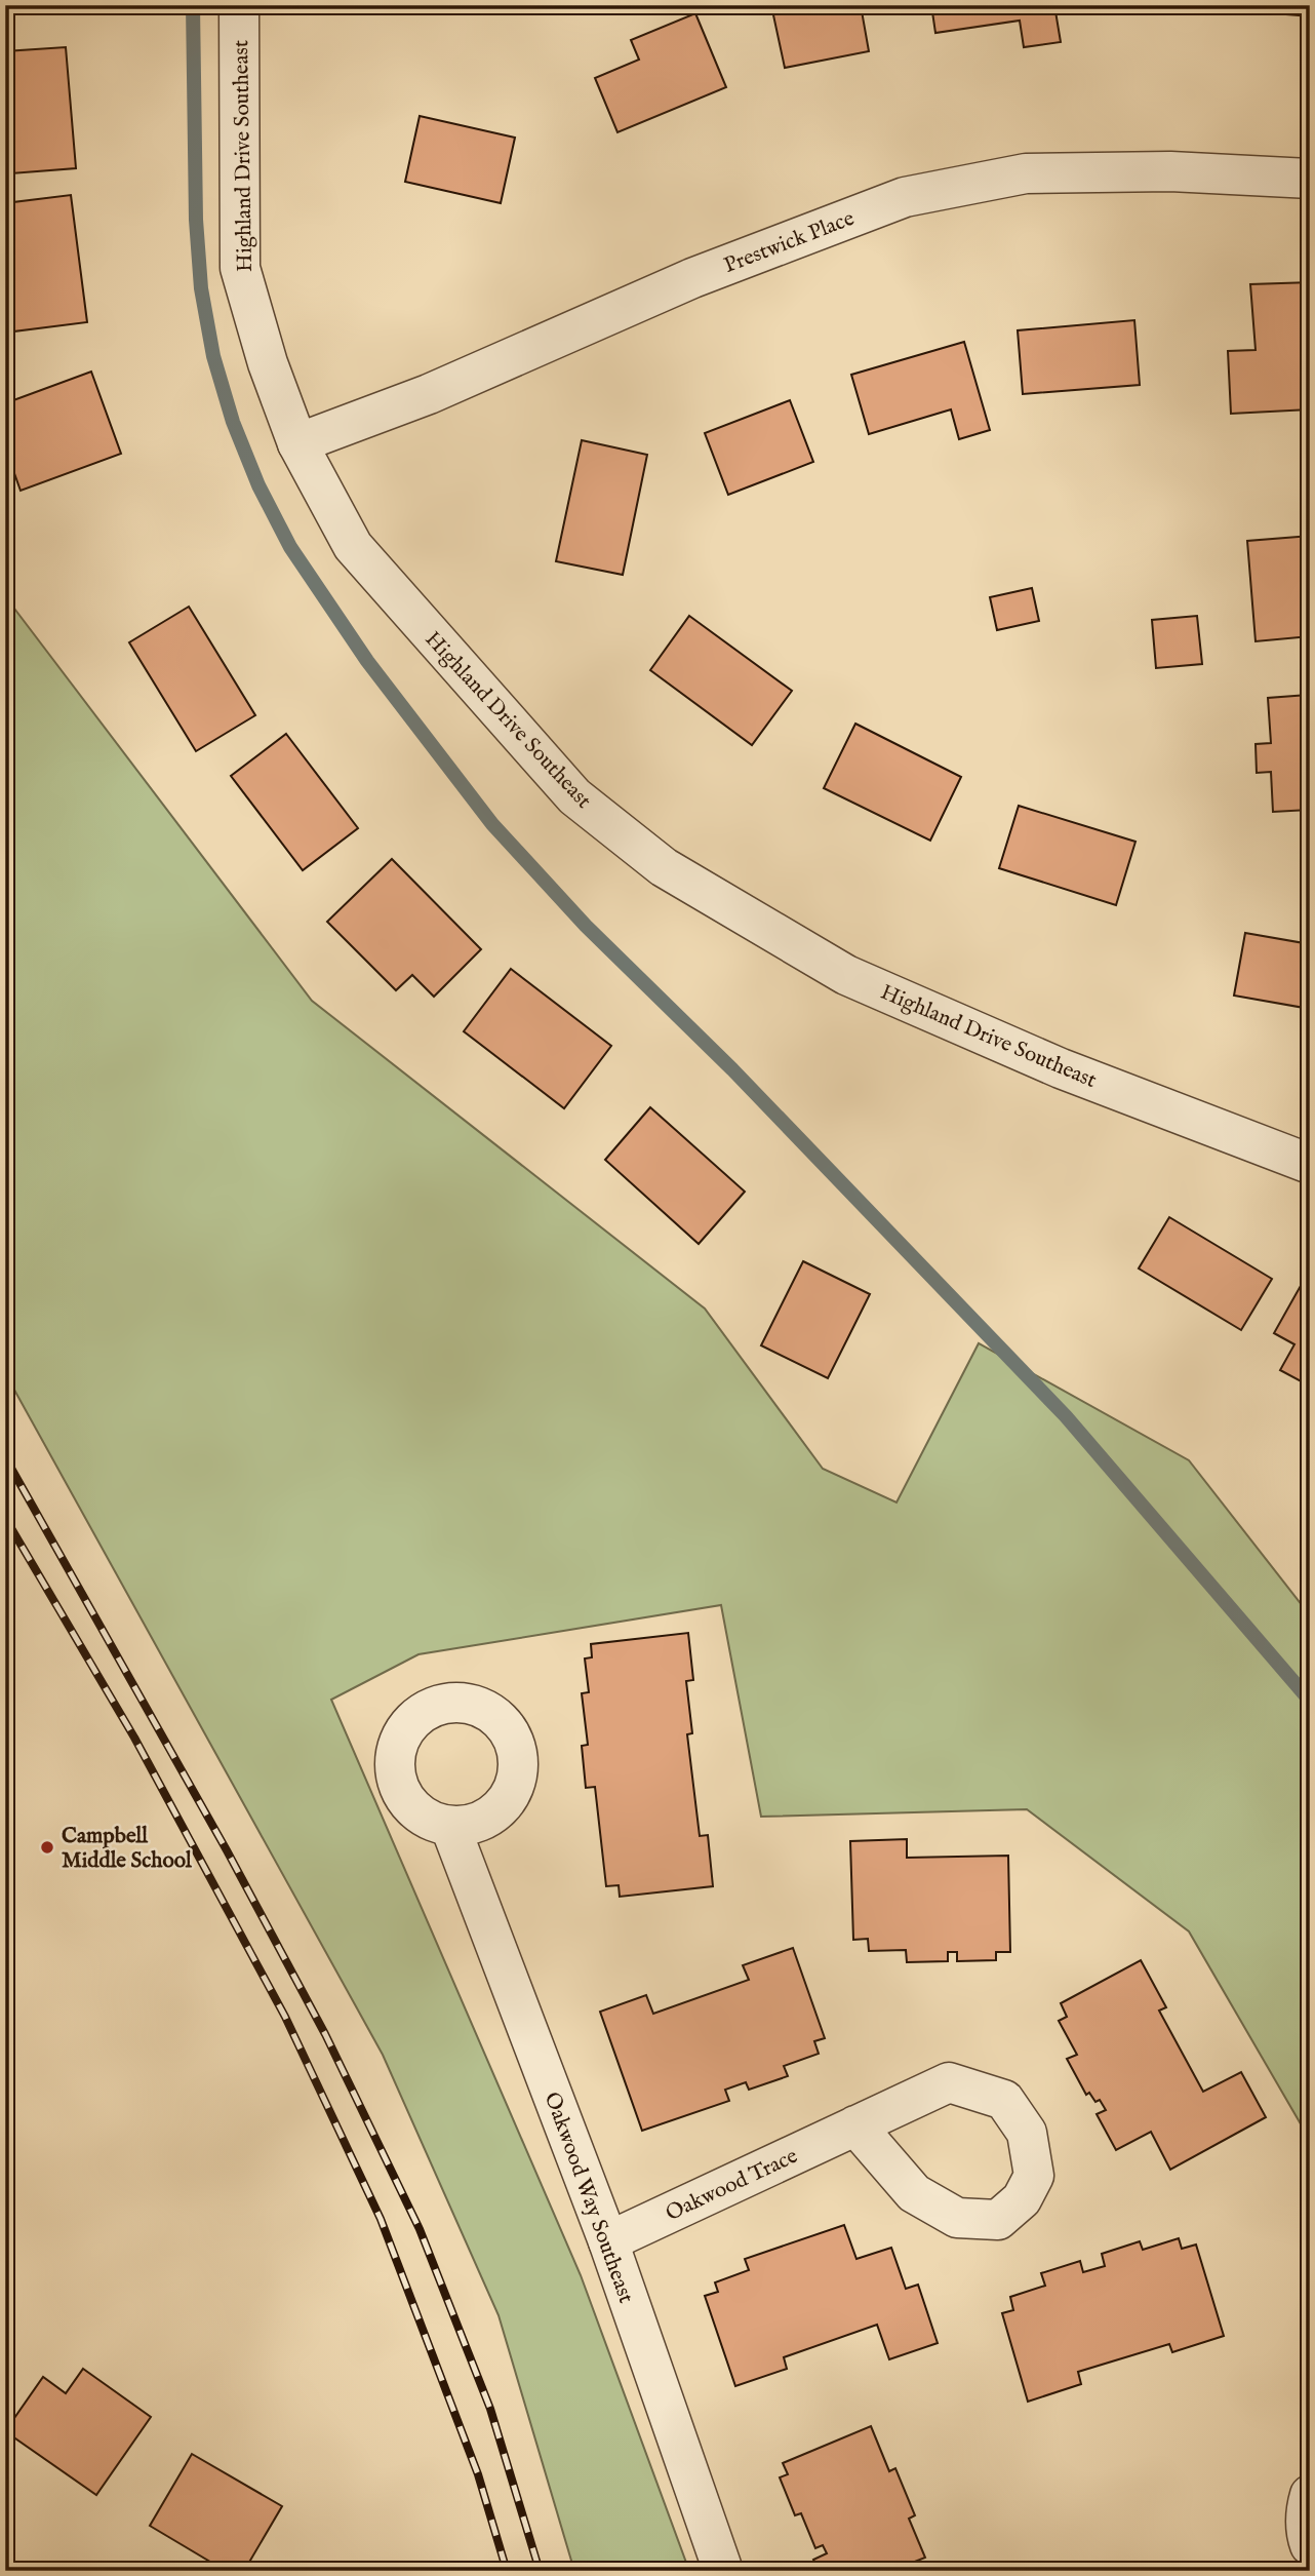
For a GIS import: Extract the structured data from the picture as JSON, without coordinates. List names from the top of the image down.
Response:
{
  "streets": {
    "street": [
      "Highland Drive Southeast",
      "Prestwick Place",
      "Oakwood Trace",
      "Oakwood Way Southeast"
    ]
  },
  "crossings": [
    ["Highland Drive Southeast", "Prestwick Place"],
    ["Oakwood Trace", "Oakwood Way Southeast"]
  ],
  "places": ["Campbell Middle School"]
}
